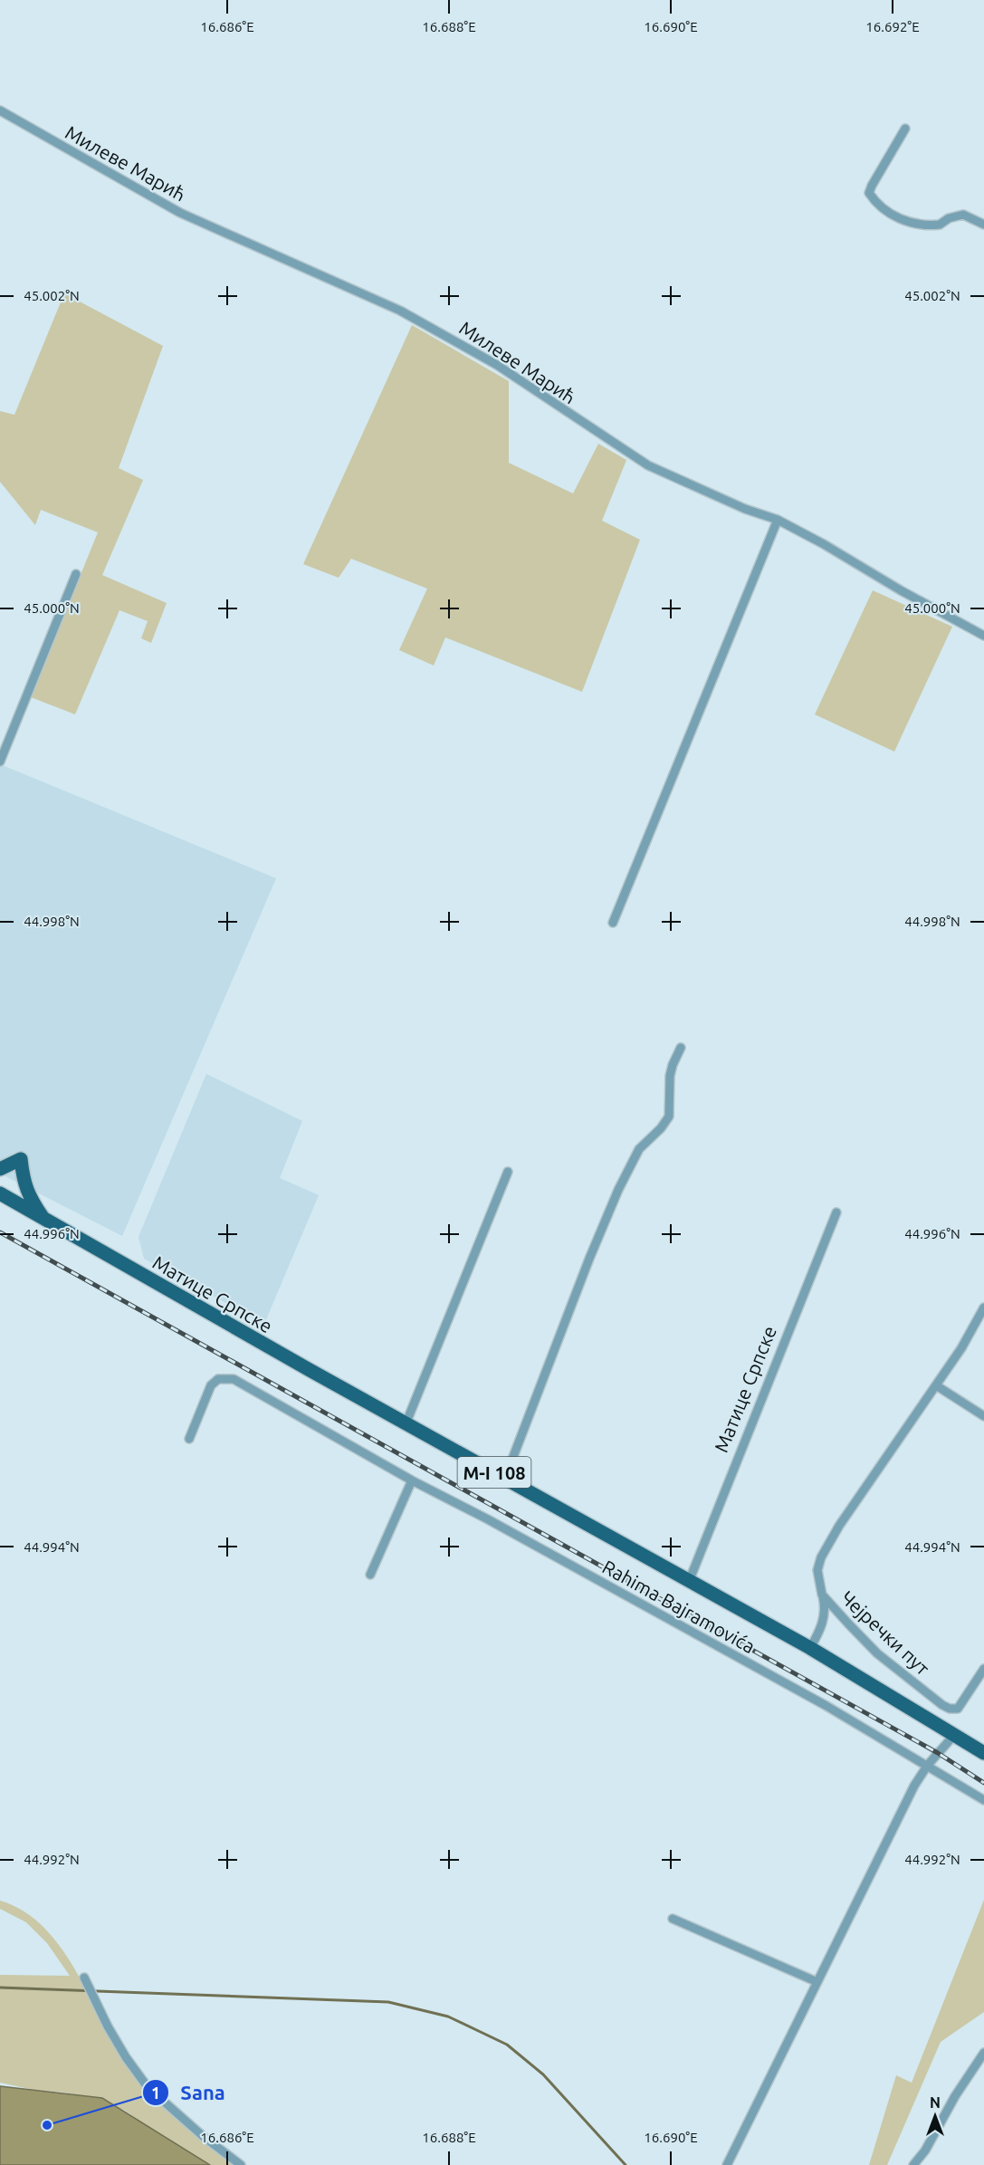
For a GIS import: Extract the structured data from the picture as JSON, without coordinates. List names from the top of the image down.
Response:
{
  "streets": {
    "main road": ["Матице Српске", "M-I 108"],
    "street": ["Милеве Мaрић", "Rahima Bajramovića", "Чејречки пут"]
  },
  "places": ["Sana"],
  "north": "top",
  "coordinates": [
    "16.686°E",
    "16.688°E",
    "16.690°E",
    "16.692°E",
    "45.002°N",
    "45.000°N",
    "44.998°N",
    "44.996°N",
    "44.994°N",
    "44.992°N"
  ]
}
